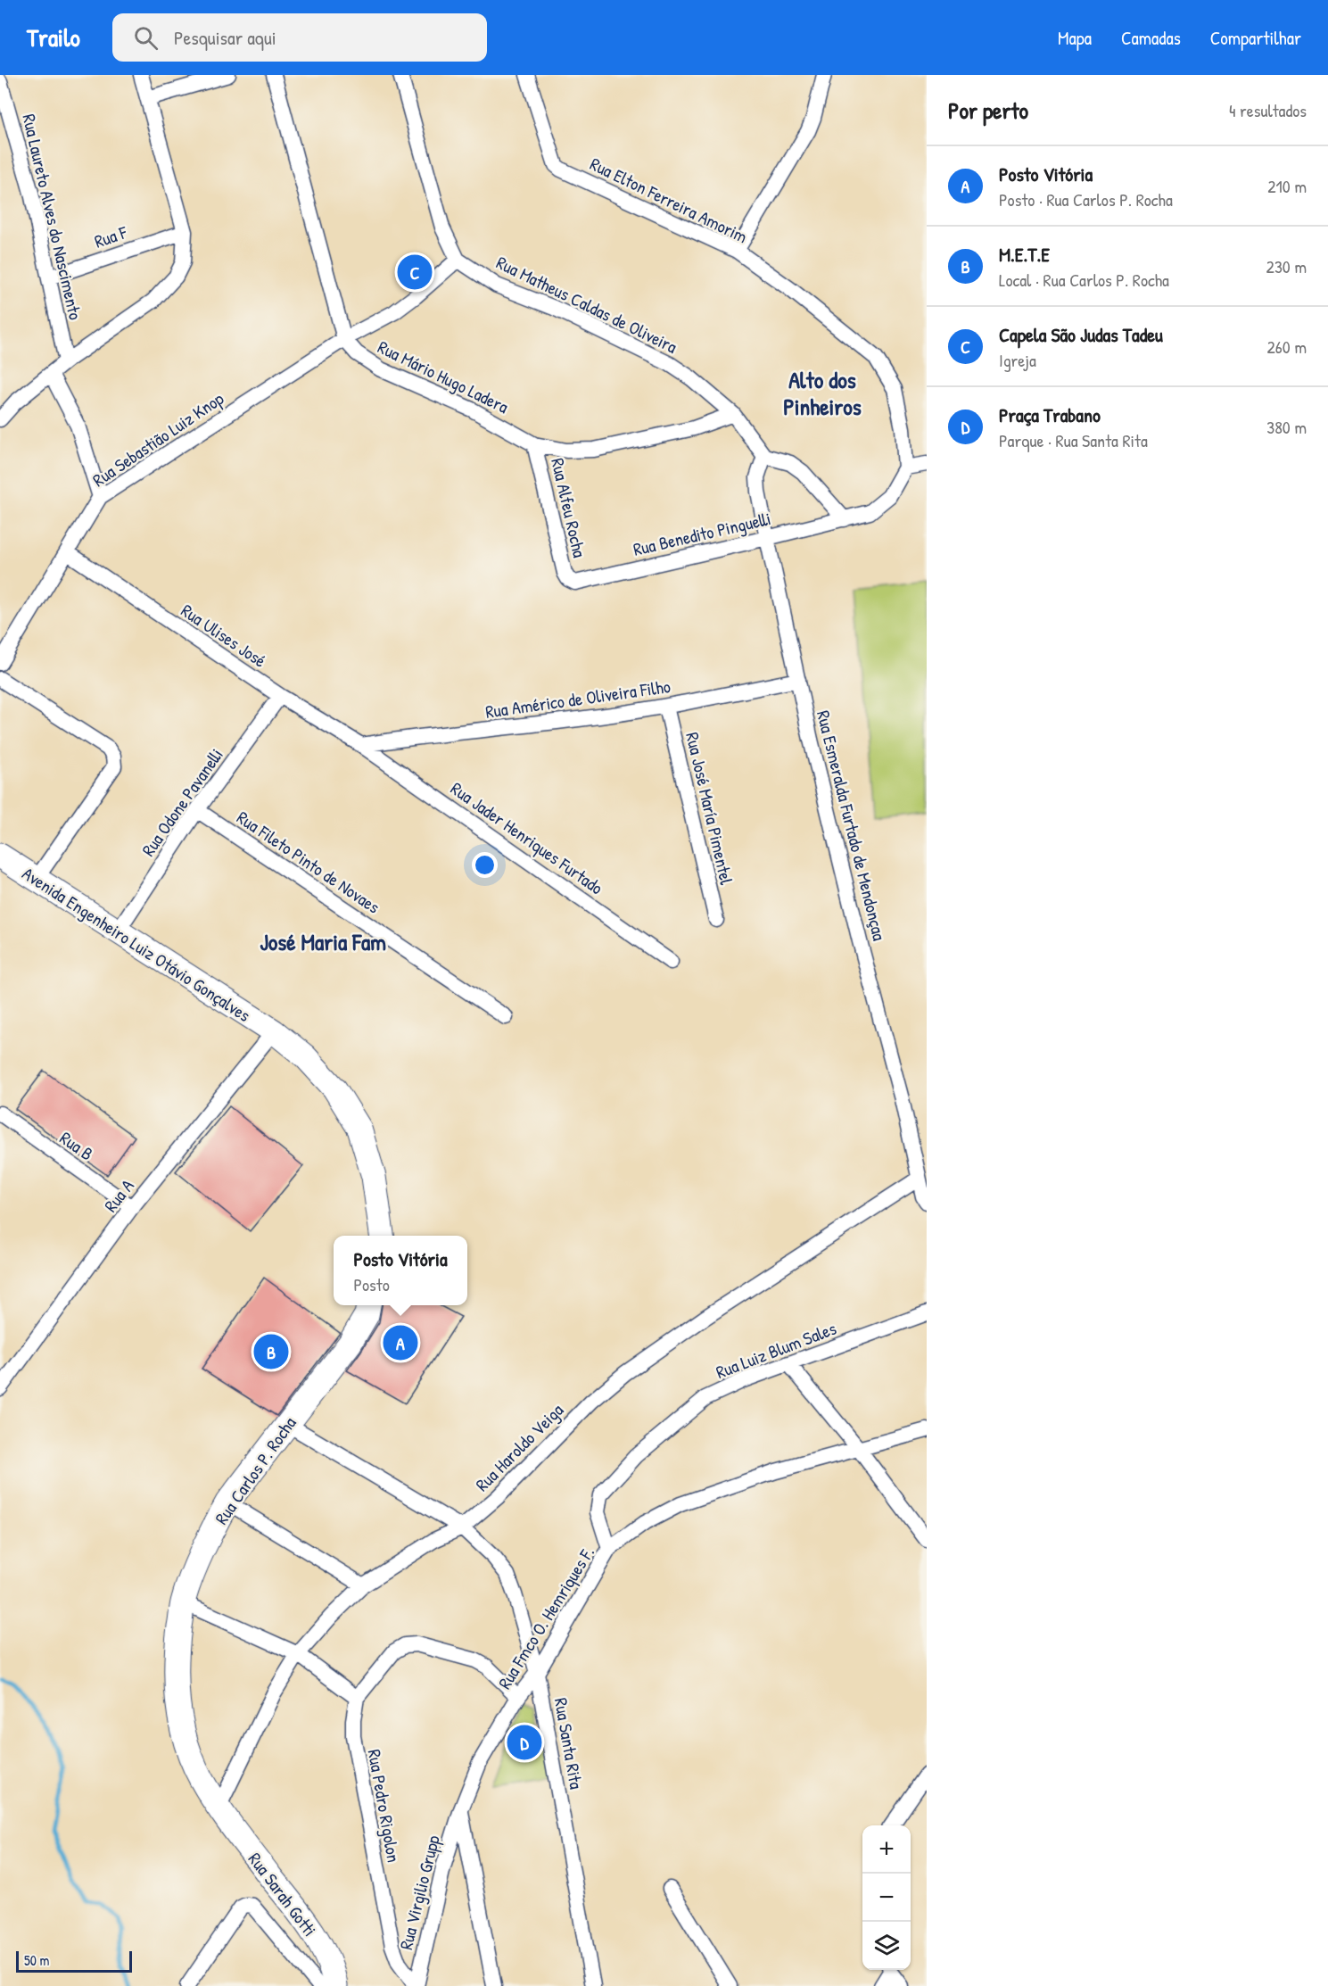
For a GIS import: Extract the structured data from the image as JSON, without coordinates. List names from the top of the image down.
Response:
{
  "streets": {
    "main road": ["Avenida Engenheiro Luiz Otávio Gonçalves", "Rua Carlos P. Rocha", "Rua Sarah Gotti"],
    "street": [
      "Rua Elton Ferreira Amorim",
      "Rua Laureto Alves do Nascimento",
      "Rua F",
      "Rua Matheus Caldas de Oliveira",
      "Rua Mário Hugo Ladera",
      "Rua Sebastião Luiz Knop",
      "Rua Alfeu Rocha",
      "Rua Benedito Pinguelli",
      "Rua Ulises José",
      "Rua Américo de Oliveira Filho",
      "Rua Odone Pavanelli",
      "Rua José María Pimentel",
      "Rua Esmeralda Furtado de Mendonçaa",
      "Rua Jader Henriques Furtado",
      "Rua Fileto Pinto de Novaes",
      "Rua B",
      "Rua A",
      "Rua Luiz Blum Sales",
      "Rua Haroldo Veiga",
      "Rua Fmco O. Hemriques F.",
      "Rua Santa Rita",
      "Rua Pedro Rigolon",
      "Rua Virgilio Grupp"
    ]
  },
  "crossings": [
    ["Rua Laureto Alves do Nascimento", "Rua F"],
    ["Rua Matheus Caldas de Oliveira", "Rua Mário Hugo Ladera"],
    ["Rua Matheus Caldas de Oliveira", "Rua Sebastião Luiz Knop"],
    ["Rua Matheus Caldas de Oliveira", "Rua Esmeralda Furtado de Mendonçaa"],
    ["Rua Mário Hugo Ladera", "Rua Sebastião Luiz Knop"],
    ["Rua Mário Hugo Ladera", "Rua Alfeu Rocha"],
    ["Rua Sebastião Luiz Knop", "Rua Ulises José"],
    ["Rua Alfeu Rocha", "Rua Benedito Pinguelli"],
    ["Rua Benedito Pinguelli", "Rua Esmeralda Furtado de Mendonçaa"],
    ["Rua Ulises José", "Rua Américo de Oliveira Filho"],
    ["Rua Ulises José", "Rua Odone Pavanelli"],
    ["Rua Ulises José", "Rua Jader Henriques Furtado"],
    ["Rua Américo de Oliveira Filho", "Rua José María Pimentel"],
    ["Rua Américo de Oliveira Filho", "Rua Esmeralda Furtado de Mendonçaa"],
    ["Rua Américo de Oliveira Filho", "Rua Jader Henriques Furtado"],
    ["Rua Odone Pavanelli", "Rua Fileto Pinto de Novaes"],
    ["Rua Odone Pavanelli", "Avenida Engenheiro Luiz Otávio Gonçalves"],
    ["Rua Esmeralda Furtado de Mendonçaa", "Rua Haroldo Veiga"],
    ["Avenida Engenheiro Luiz Otávio Gonçalves", "Rua A"],
    ["Rua B", "Rua A"],
    ["Rua Luiz Blum Sales", "Rua Fmco O. Hemriques F."],
    ["Rua Haroldo Veiga", "Rua Carlos P. Rocha"],
    ["Rua Haroldo Veiga", "Rua Santa Rita"],
    ["Rua Haroldo Veiga", "Rua Sarah Gotti"],
    ["Rua Carlos P. Rocha", "Rua Santa Rita"],
    ["Rua Carlos P. Rocha", "Rua Sarah Gotti"],
    ["Rua Fmco O. Hemriques F.", "Rua Santa Rita"],
    ["Rua Fmco O. Hemriques F.", "Rua Virgilio Grupp"],
    ["Rua Pedro Rigolon", "Rua Virgilio Grupp"]
  ],
  "districts": ["Alto dos Pinheiros", "José Maria Fam"],
  "scale_bar": "50 m",
  "page": {
    "header": "Trailo",
    "search": "Pesquisar aqui",
    "nav": ["Mapa", "Camadas", "Compartilhar"],
    "heading": ["Por perto", "4 resultados"],
    "list": [
      {
        "mark": "A",
        "name": "Posto Vitória",
        "note": "Posto · Rua Carlos P. Rocha",
        "value": "210 m"
      },
      {
        "mark": "B",
        "name": "M.E.T.E",
        "note": "Local · Rua Carlos P. Rocha",
        "value": "230 m"
      },
      {
        "mark": "C",
        "name": "Capela São Judas Tadeu",
        "note": "Igreja",
        "value": "260 m"
      },
      {
        "mark": "D",
        "name": "Praça Trabano",
        "note": "Parque · Rua Santa Rita",
        "value": "380 m"
      }
    ],
    "pins": [
      "C",
      "A",
      "B",
      "D"
    ],
    "popup": ["Posto Vitória", "Posto"],
    "map_buttons": ["+", "−"],
    "scale": "50 m"
  }
}
